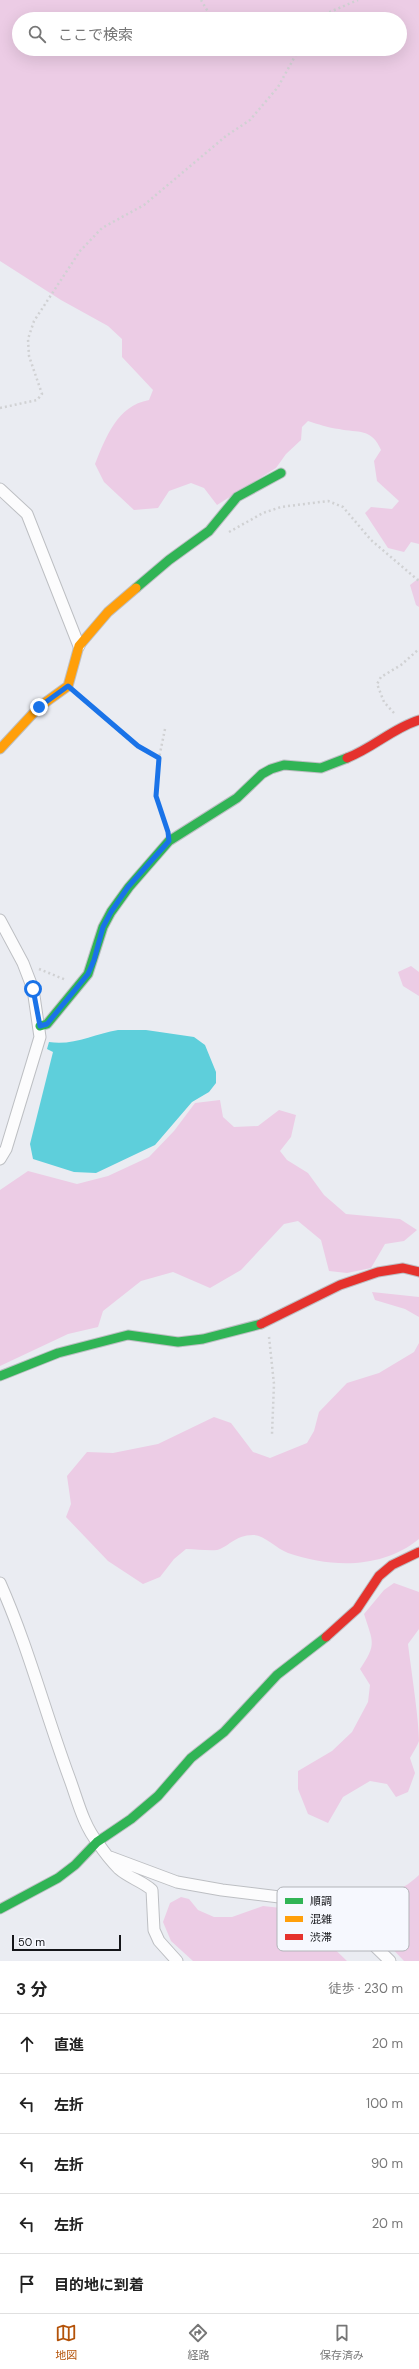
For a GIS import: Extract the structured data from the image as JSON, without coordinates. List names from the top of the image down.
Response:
{
  "legend": ["順調", "混雑", "渋滞"],
  "scale_bar": "50 m",
  "page": {
    "search": "ここで検索",
    "scale": "50 m",
    "heading": ["3 分", "徒歩 · 230 m"],
    "list": [
      ["直進", "20 m"],
      ["左折", "100 m"],
      ["左折", "90 m"],
      ["左折", "20 m"],
      "目的地に到着"
    ],
    "nav": ["地図", "経路", "保存済み"]
  }
}
